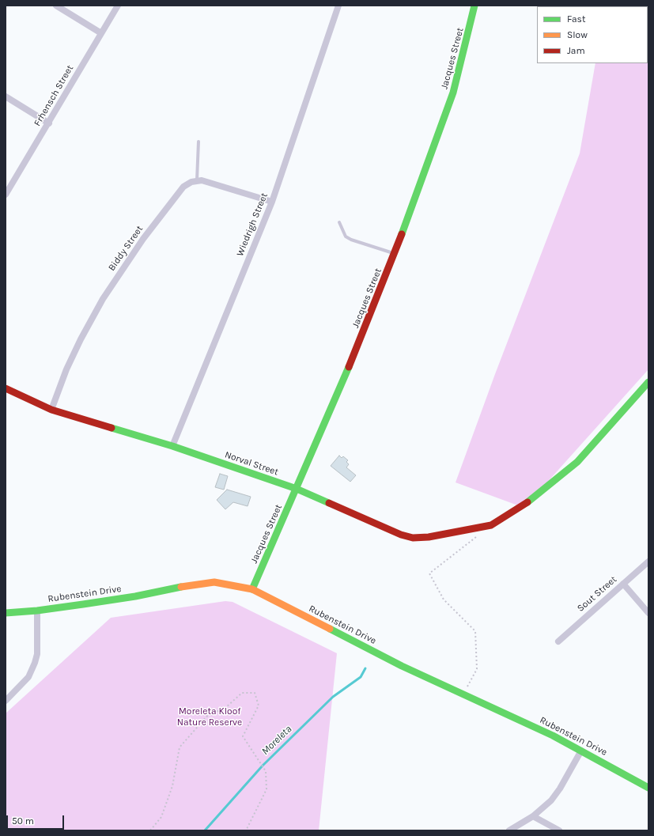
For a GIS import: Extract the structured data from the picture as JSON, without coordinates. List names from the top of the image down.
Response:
{
  "streets": {
    "street": [
      "Jacques Street",
      "Frhensch Street",
      "Wiedrigh Street",
      "Biddy Street",
      "Norval Street",
      "Rubenstein Drive",
      "Sout Street"
    ]
  },
  "crossings": [
    ["Jacques Street", "Norval Street"],
    ["Jacques Street", "Rubenstein Drive"],
    ["Wiedrigh Street", "Norval Street"],
    ["Biddy Street", "Norval Street"]
  ],
  "water": ["Moreleta"],
  "parks": ["Moreleta Kloof Nature Reserve"],
  "legend": ["Fast", "Slow", "Jam"],
  "scale_bar": "50 m"
}
